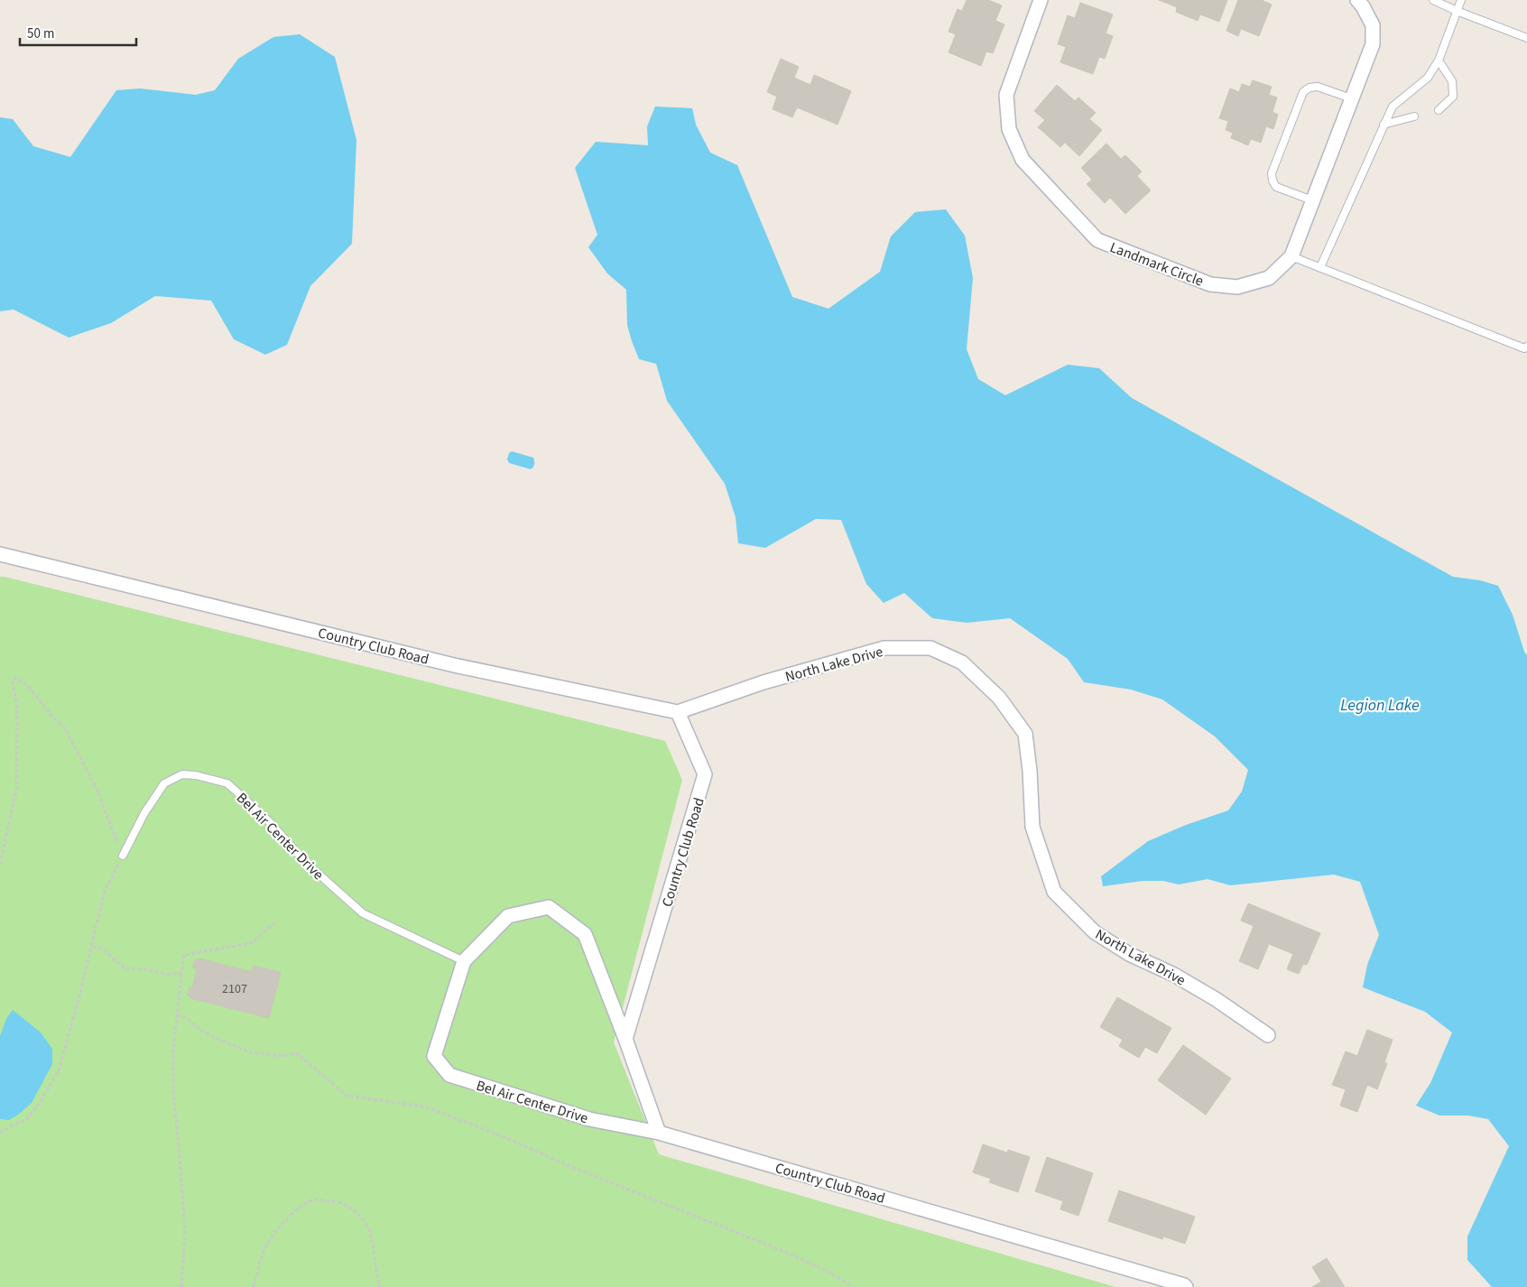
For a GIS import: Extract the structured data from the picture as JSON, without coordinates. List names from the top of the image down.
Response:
{
  "streets": {
    "street": [
      "Landmark Circle",
      "Country Club Road",
      "North Lake Drive",
      "Bel Air Center Drive"
    ]
  },
  "crossings": [
    ["Country Club Road", "North Lake Drive"],
    ["Country Club Road", "Bel Air Center Drive"]
  ],
  "water": ["Legion Lake"],
  "house_numbers": ["2107"],
  "scale_bar": "50 m"
}
